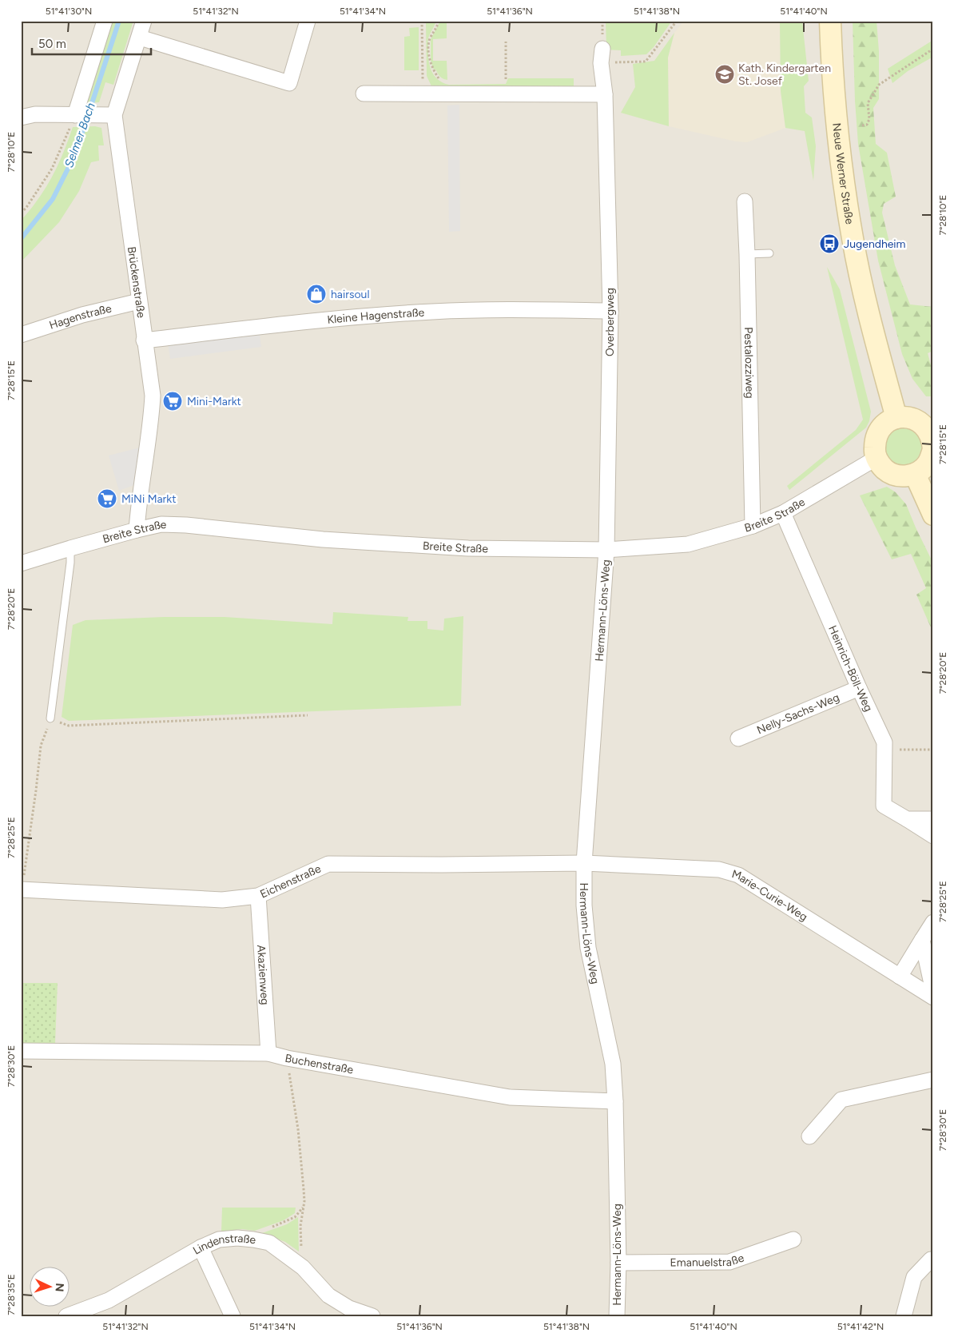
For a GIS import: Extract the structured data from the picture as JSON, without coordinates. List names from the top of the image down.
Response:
{
  "streets": {
    "main road": ["Neue Werner Straße"],
    "street": [
      "Brückenstraße",
      "Kleine Hagenstraße",
      "Hagenstraße",
      "Overbergweg",
      "Pestalozziweg",
      "Breite Straße",
      "Hermann-Löns-Weg",
      "Heinrich-Böll-Weg",
      "Nelly-Sachs-Weg",
      "Eichenstraße",
      "Marie-Curie-Weg",
      "Akazienweg",
      "Buchenstraße",
      "Lindenstraße",
      "Emanuelstraße"
    ]
  },
  "crossings": [
    ["Neue Werner Straße", "Breite Straße"],
    ["Brückenstraße", "Kleine Hagenstraße"],
    ["Brückenstraße", "Hagenstraße"],
    ["Brückenstraße", "Breite Straße"],
    ["Kleine Hagenstraße", "Overbergweg"],
    ["Overbergweg", "Breite Straße"],
    ["Overbergweg", "Hermann-Löns-Weg"],
    ["Pestalozziweg", "Breite Straße"],
    ["Breite Straße", "Hermann-Löns-Weg"],
    ["Breite Straße", "Heinrich-Böll-Weg"],
    ["Hermann-Löns-Weg", "Eichenstraße"],
    ["Hermann-Löns-Weg", "Marie-Curie-Weg"],
    ["Hermann-Löns-Weg", "Buchenstraße"],
    ["Hermann-Löns-Weg", "Emanuelstraße"],
    ["Heinrich-Böll-Weg", "Nelly-Sachs-Weg"],
    ["Eichenstraße", "Marie-Curie-Weg"],
    ["Eichenstraße", "Akazienweg"],
    ["Akazienweg", "Buchenstraße"]
  ],
  "water": ["Selmer Bach"],
  "places": {
    "school or university": ["Kath. Kindergarten St. Josef"],
    "bus stop": ["Jugendheim"],
    "shop": ["hairsoul"],
    "supermarket": ["Mini-Markt", "MiNi Markt"]
  },
  "scale_bar": "50 m",
  "north": "right",
  "coordinates": [
    "51°41'30\"N",
    "51°41'32\"N",
    "51°41'34\"N",
    "51°41'36\"N",
    "51°41'38\"N",
    "51°41'40\"N",
    "7°28'10\"E",
    "7°28'15\"E",
    "7°28'20\"E",
    "7°28'25\"E",
    "7°28'30\"E",
    "7°28'35\"E",
    "51°41'42\"N"
  ]
}
